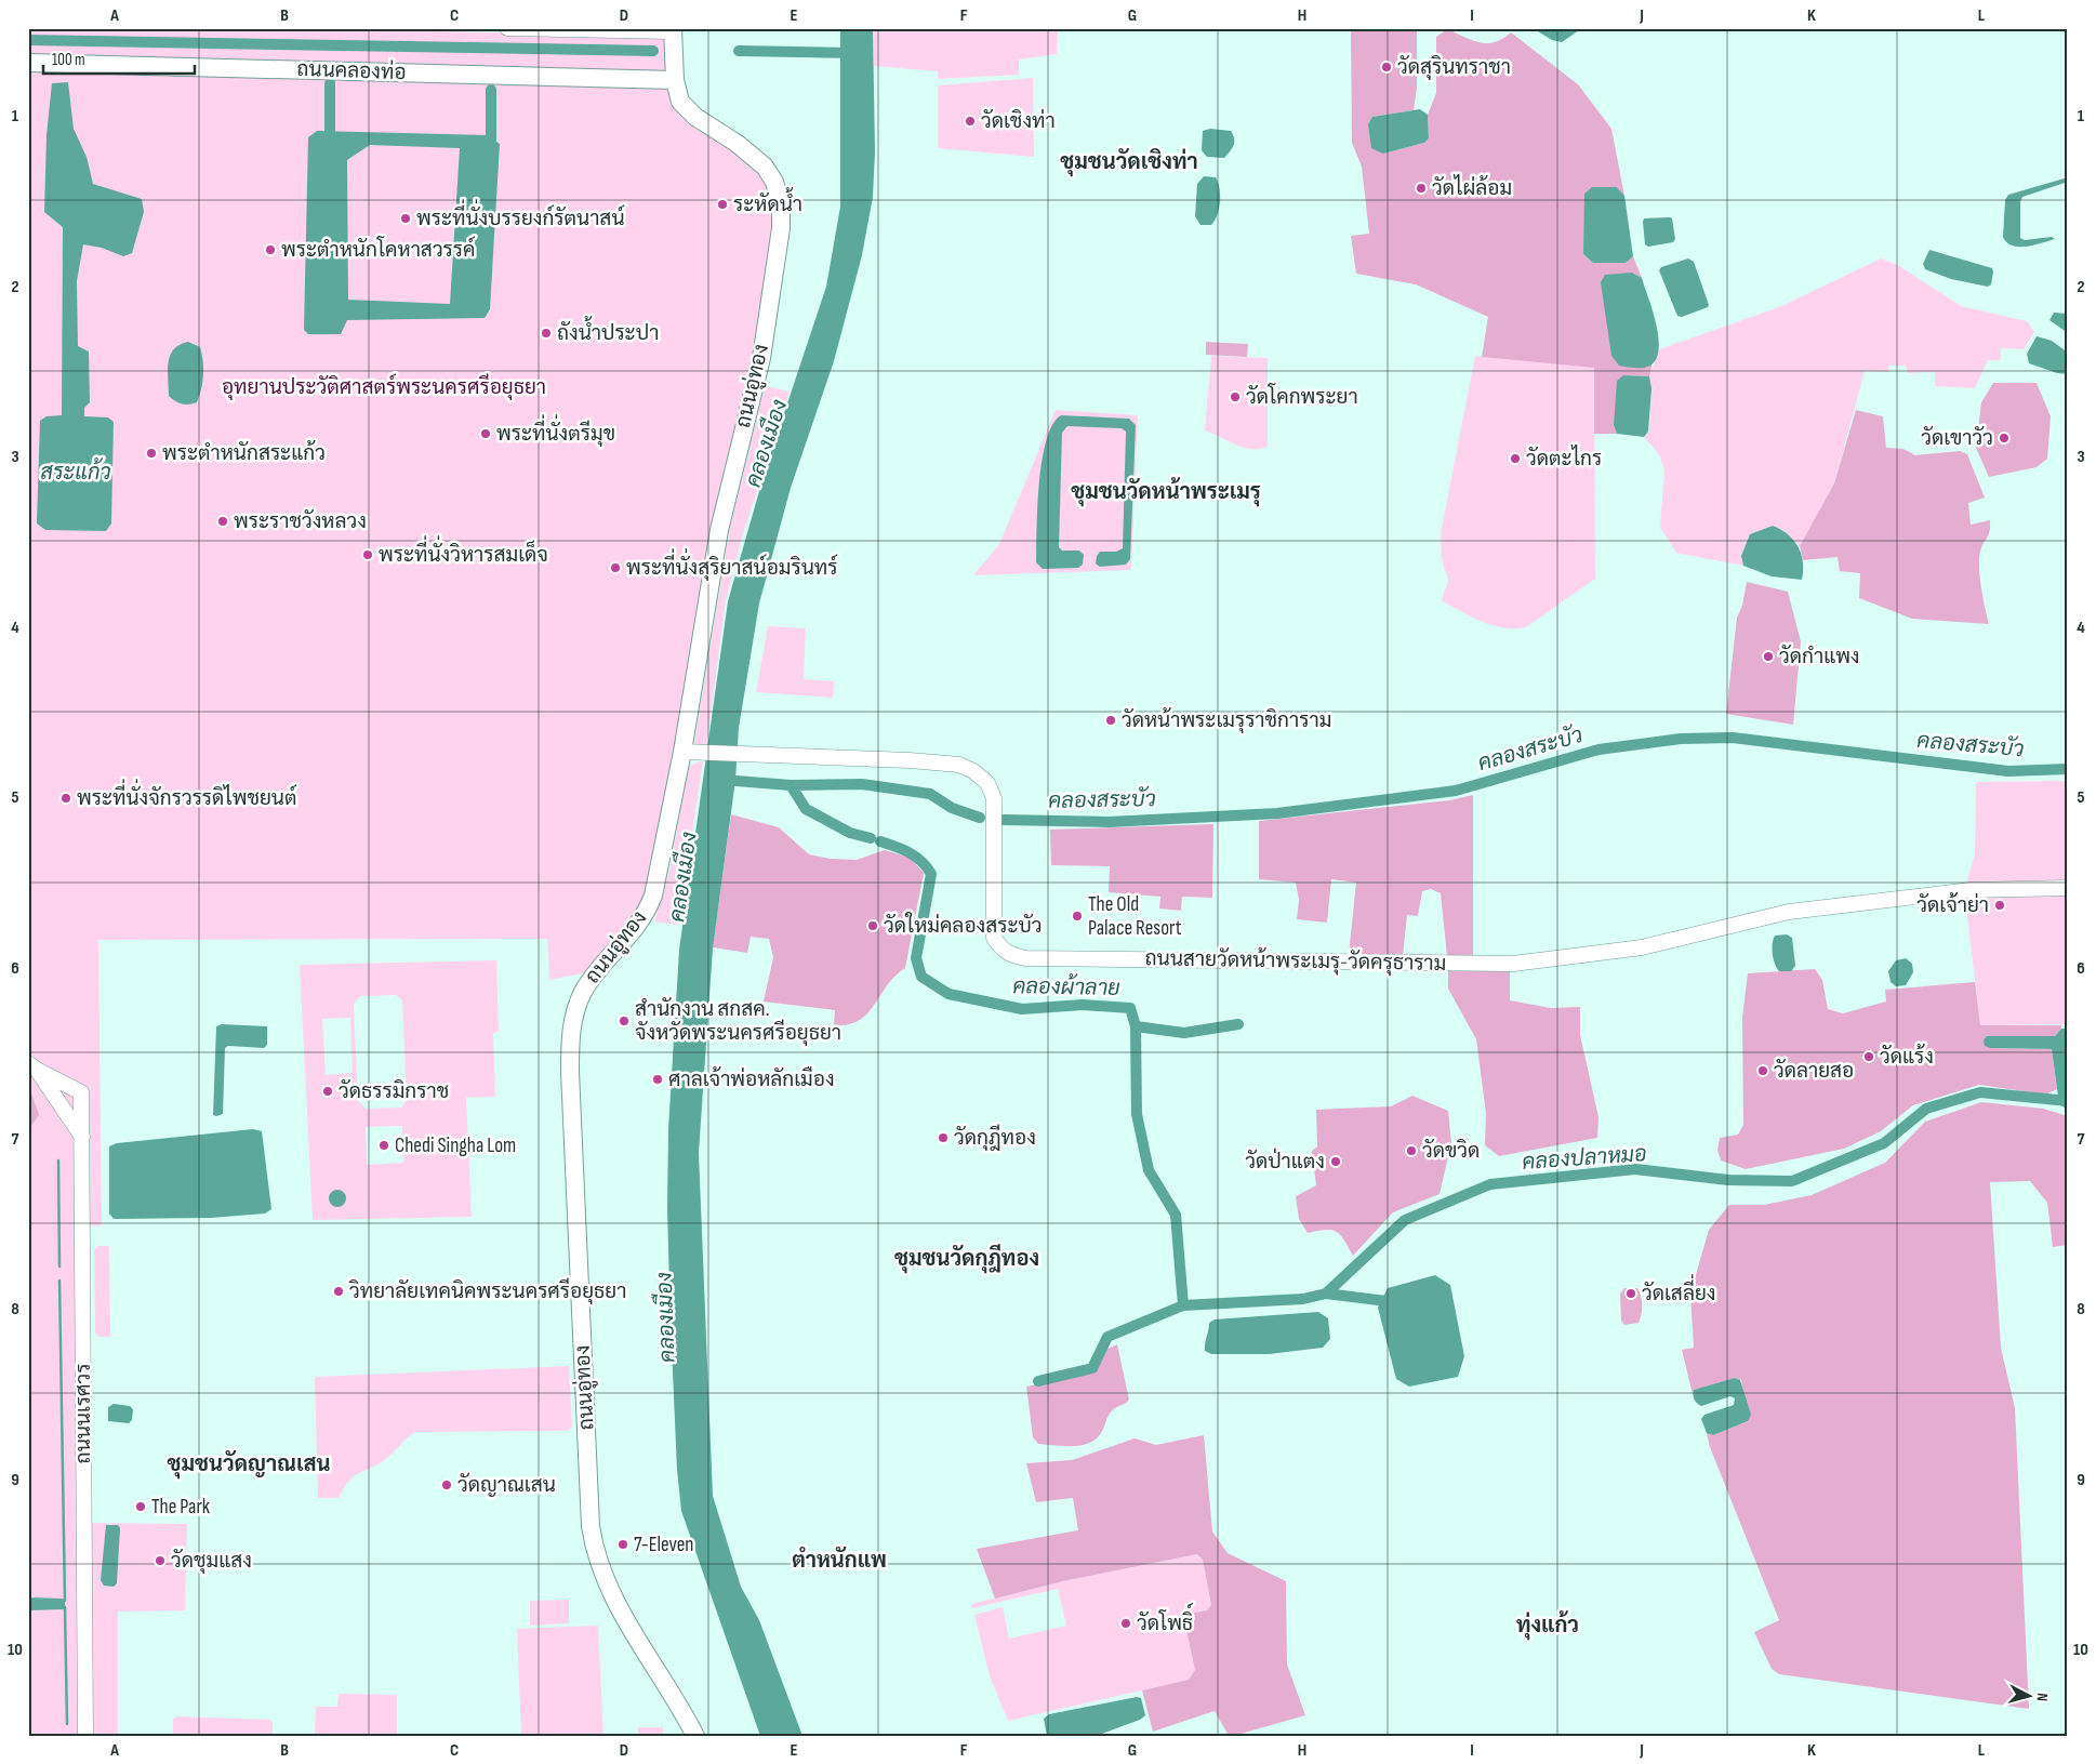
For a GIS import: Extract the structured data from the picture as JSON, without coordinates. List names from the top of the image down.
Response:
{
  "streets": {
    "main road": ["ถนนคลองท่อ", "ถนนอู่ทอง"],
    "street": ["ถนนสายวัดหน้าพระเมรุ-วัดครุธาราม", "ถนนนเรศวร"]
  },
  "crossings": [
    ["ถนนคลองท่อ", "ถนนอู่ทอง"],
    ["ถนนอู่ทอง", "ถนนสายวัดหน้าพระเมรุ-วัดครุธาราม"]
  ],
  "districts": [
    "ชุมชนวัดเชิงท่า",
    "ชุมชนวัดหน้าพระเมรุ",
    "ชุมชนวัดกุฎีทอง",
    "ชุมชนวัดญาณเสน",
    "ตำหนักแพ",
    "ทุ่งแก้ว"
  ],
  "water": [
    "คลองเมือง",
    "สระแก้ว",
    "คลองสระบัว",
    "คลองผ้าลาย",
    "คลองปลาหมอ"
  ],
  "parks": ["อุทยานประวัติศาสตร์พระนครศรีอยุธยา"],
  "places": [
    "วัดสุรินทราชา",
    "วัดเชิงท่า",
    "วัดไผ่ล้อม",
    "ระหัดน้ำ",
    "พระที่นั่งบรรยงก์รัตนาสน์",
    "พระตำหนักโคหาสวรรค์",
    "ถังน้ำประปา",
    "วัดโคกพระยา",
    "พระที่นั่งตรีมุข",
    "วัดเขาวัว",
    "พระตำหนักสระแก้ว",
    "วัดตะไกร",
    "พระราชวังหลวง",
    "พระที่นั่งวิหารสมเด็จ",
    "พระที่นั่งสุริยาสน์อมรินทร์",
    "วัดกำแพง",
    "วัดหน้าพระเมรุราชิการาม",
    "พระที่นั่งจักรวรรดิไพชยนต์",
    "วัดเจ้าย่า",
    "The Old Palace Resort",
    "วัดใหม่คลองสระบัว",
    "สำนักงาน สกสค. จังหวัดพระนครศรีอยุธยา",
    "วัดแร้ง",
    "วัดลายสอ",
    "ศาลเจ้าพ่อหลักเมือง",
    "วัดธรรมิกราช",
    "วัดกุฎีทอง",
    "Chedi Singha Lom",
    "วัดขวิด",
    "วัดป่าแตง",
    "วิทยาลัยเทคนิคพระนครศรีอยุธยา",
    "วัดเสลี่ยง",
    "วัดญาณเสน",
    "The Park",
    "7-Eleven",
    "วัดชุมแสง",
    "วัดโพธิ์"
  ],
  "scale_bar": "100 m",
  "north": "right",
  "grid": {
    "columns": [
      "A",
      "B",
      "C",
      "D",
      "E",
      "F",
      "G",
      "H",
      "I",
      "J",
      "K",
      "L"
    ],
    "rows": [
      "1",
      "2",
      "3",
      "4",
      "5",
      "6",
      "7",
      "8",
      "9",
      "10"
    ]
  }
}
